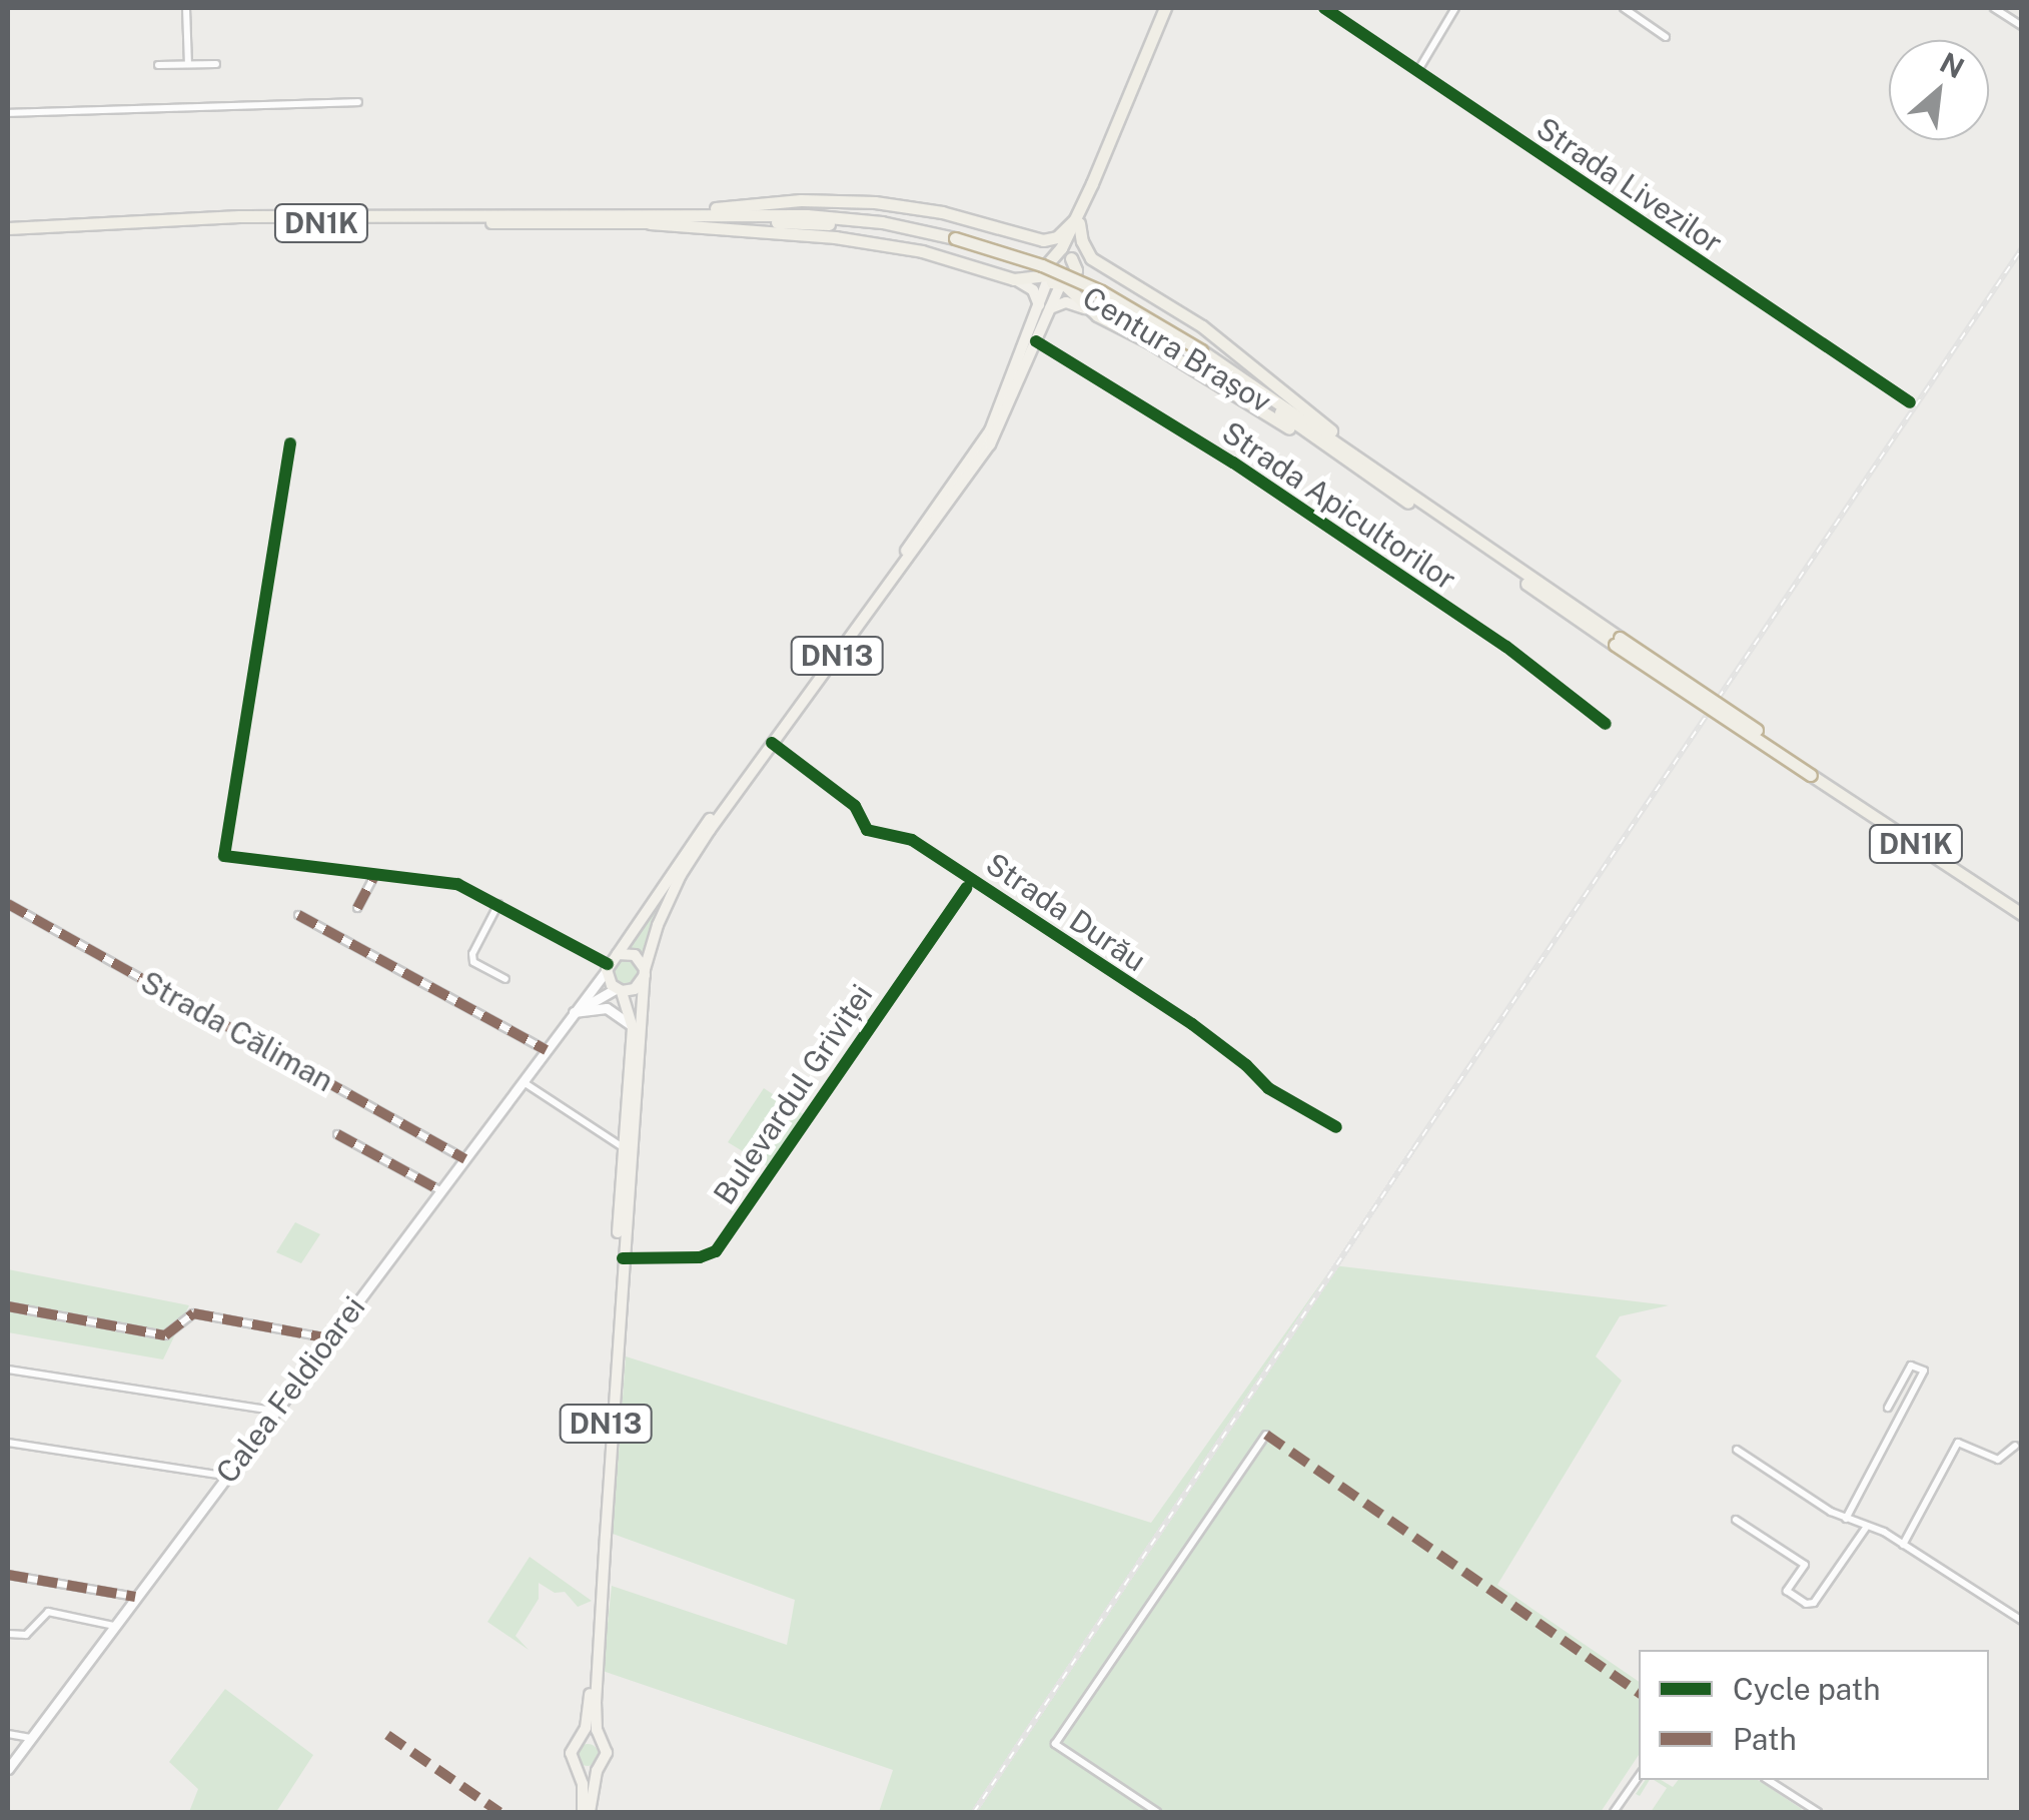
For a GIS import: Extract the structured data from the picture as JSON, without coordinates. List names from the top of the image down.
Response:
{
  "streets": {
    "highway": ["DN1K", "Centura Brașov", "DN13"],
    "main road": ["Calea Feldioarei"],
    "street": [
      "Strada Livezilor",
      "Strada Apicultorilor",
      "Strada Durău",
      "Strada Căliman",
      "Bulevardul Griviței"
    ]
  },
  "crossings": [
    ["DN1K", "Centura Brașov"],
    ["Strada Apicultorilor", "Calea Feldioarei"],
    ["DN13", "Calea Feldioarei"],
    ["Strada Durău", "Calea Feldioarei"],
    ["Strada Căliman", "Calea Feldioarei"]
  ],
  "legend": ["Cycle path", "Path"],
  "north": "top right"
}
